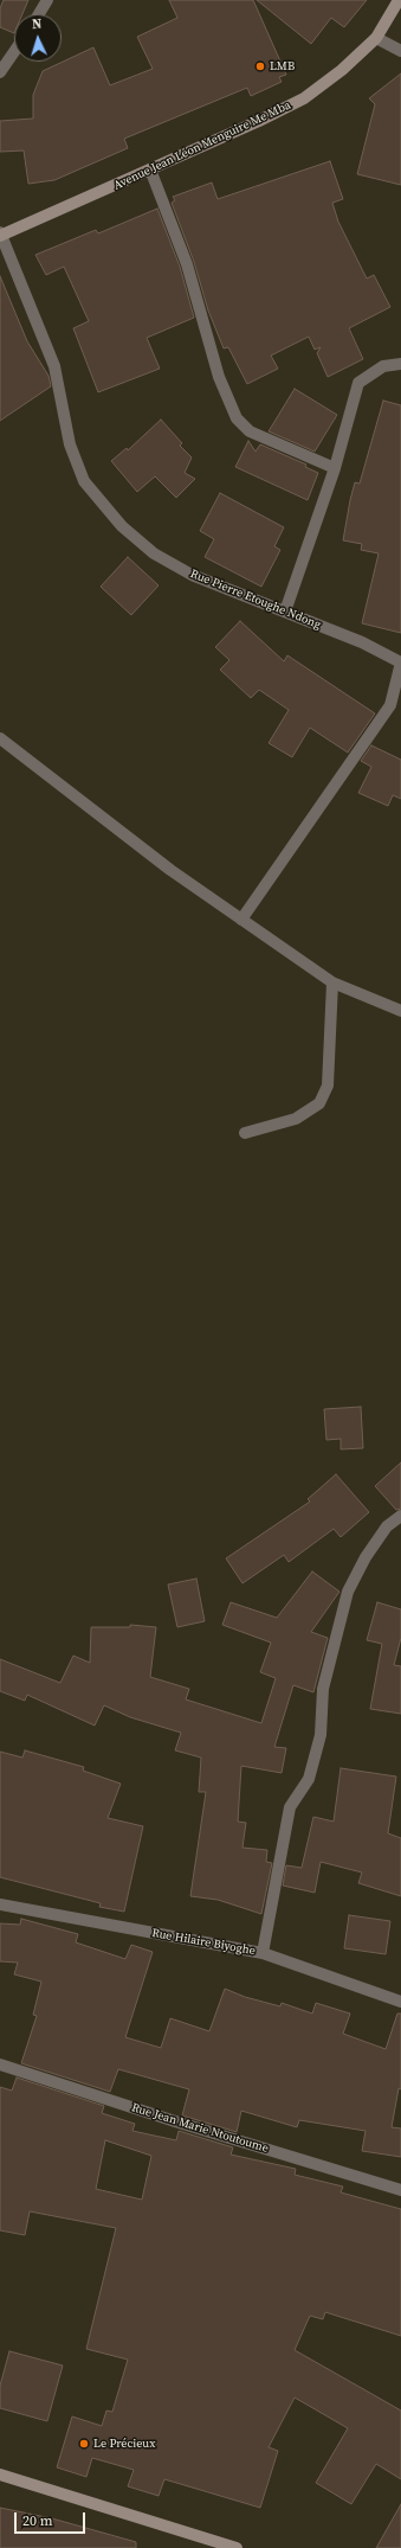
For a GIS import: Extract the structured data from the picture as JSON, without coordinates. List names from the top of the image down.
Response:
{
  "streets": {
    "main road": ["Avenue Jean Léon Menguire Me Mba"],
    "street": ["Rue Pierre Etoughe Ndong", "Rue Hilaire Biyoghe", "Rue Jean Marie Ntoutoume"]
  },
  "crossings": [
    ["Avenue Jean Léon Menguire Me Mba", "Rue Pierre Etoughe Ndong"]
  ],
  "places": ["LMB", "Le Précieux"],
  "scale_bar": "20 m",
  "north": "top"
}
